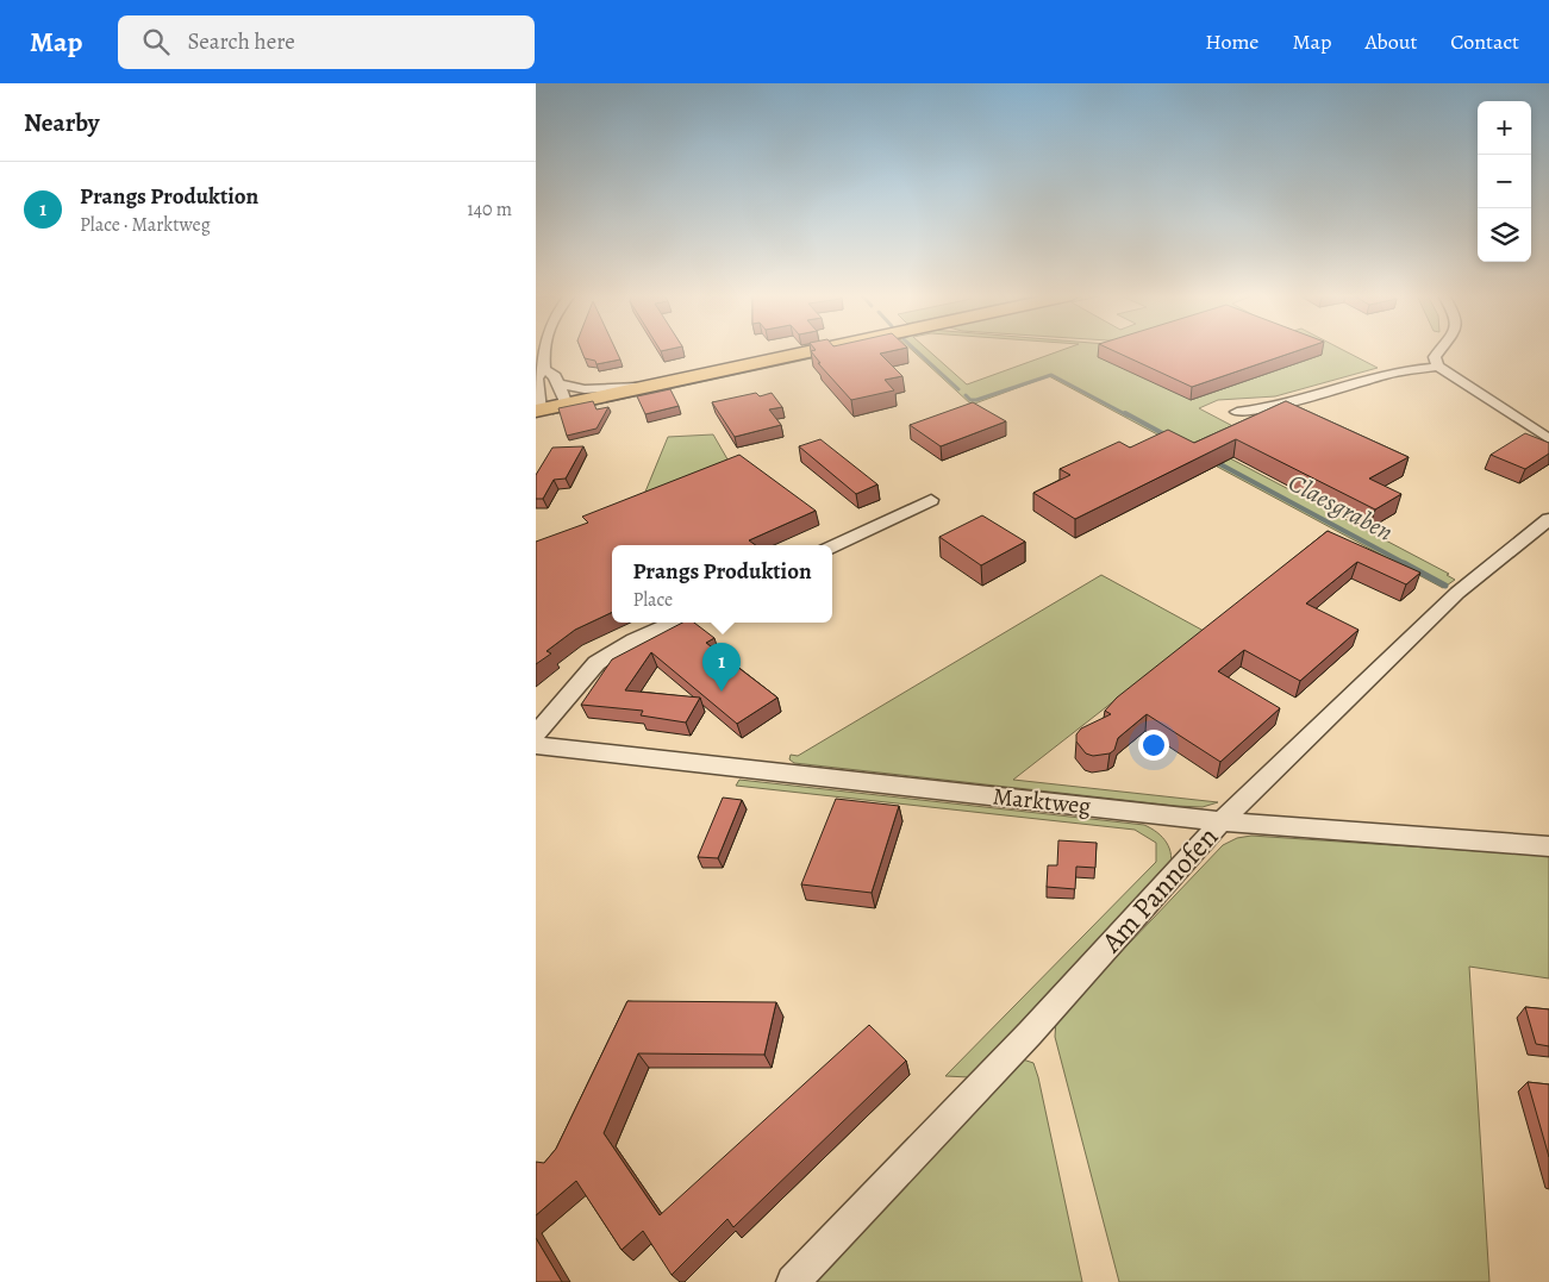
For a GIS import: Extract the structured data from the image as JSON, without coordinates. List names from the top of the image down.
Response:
{
  "streets": {
    "street": ["Marktweg", "Am Pannofen"]
  },
  "crossings": [
    ["Marktweg", "Am Pannofen"]
  ],
  "water": ["Claesgraben"],
  "page": {
    "header": "Map",
    "search": "Search here",
    "nav": [
      "Home",
      "Map",
      "About",
      "Contact"
    ],
    "heading": "Nearby",
    "map_buttons": ["+", "−"],
    "list": [
      {
        "mark": "1",
        "name": "Prangs Produktion",
        "note": "Place · Marktweg",
        "value": "140 m"
      }
    ],
    "popup": ["Prangs Produktion", "Place"],
    "pins": "1"
  }
}
